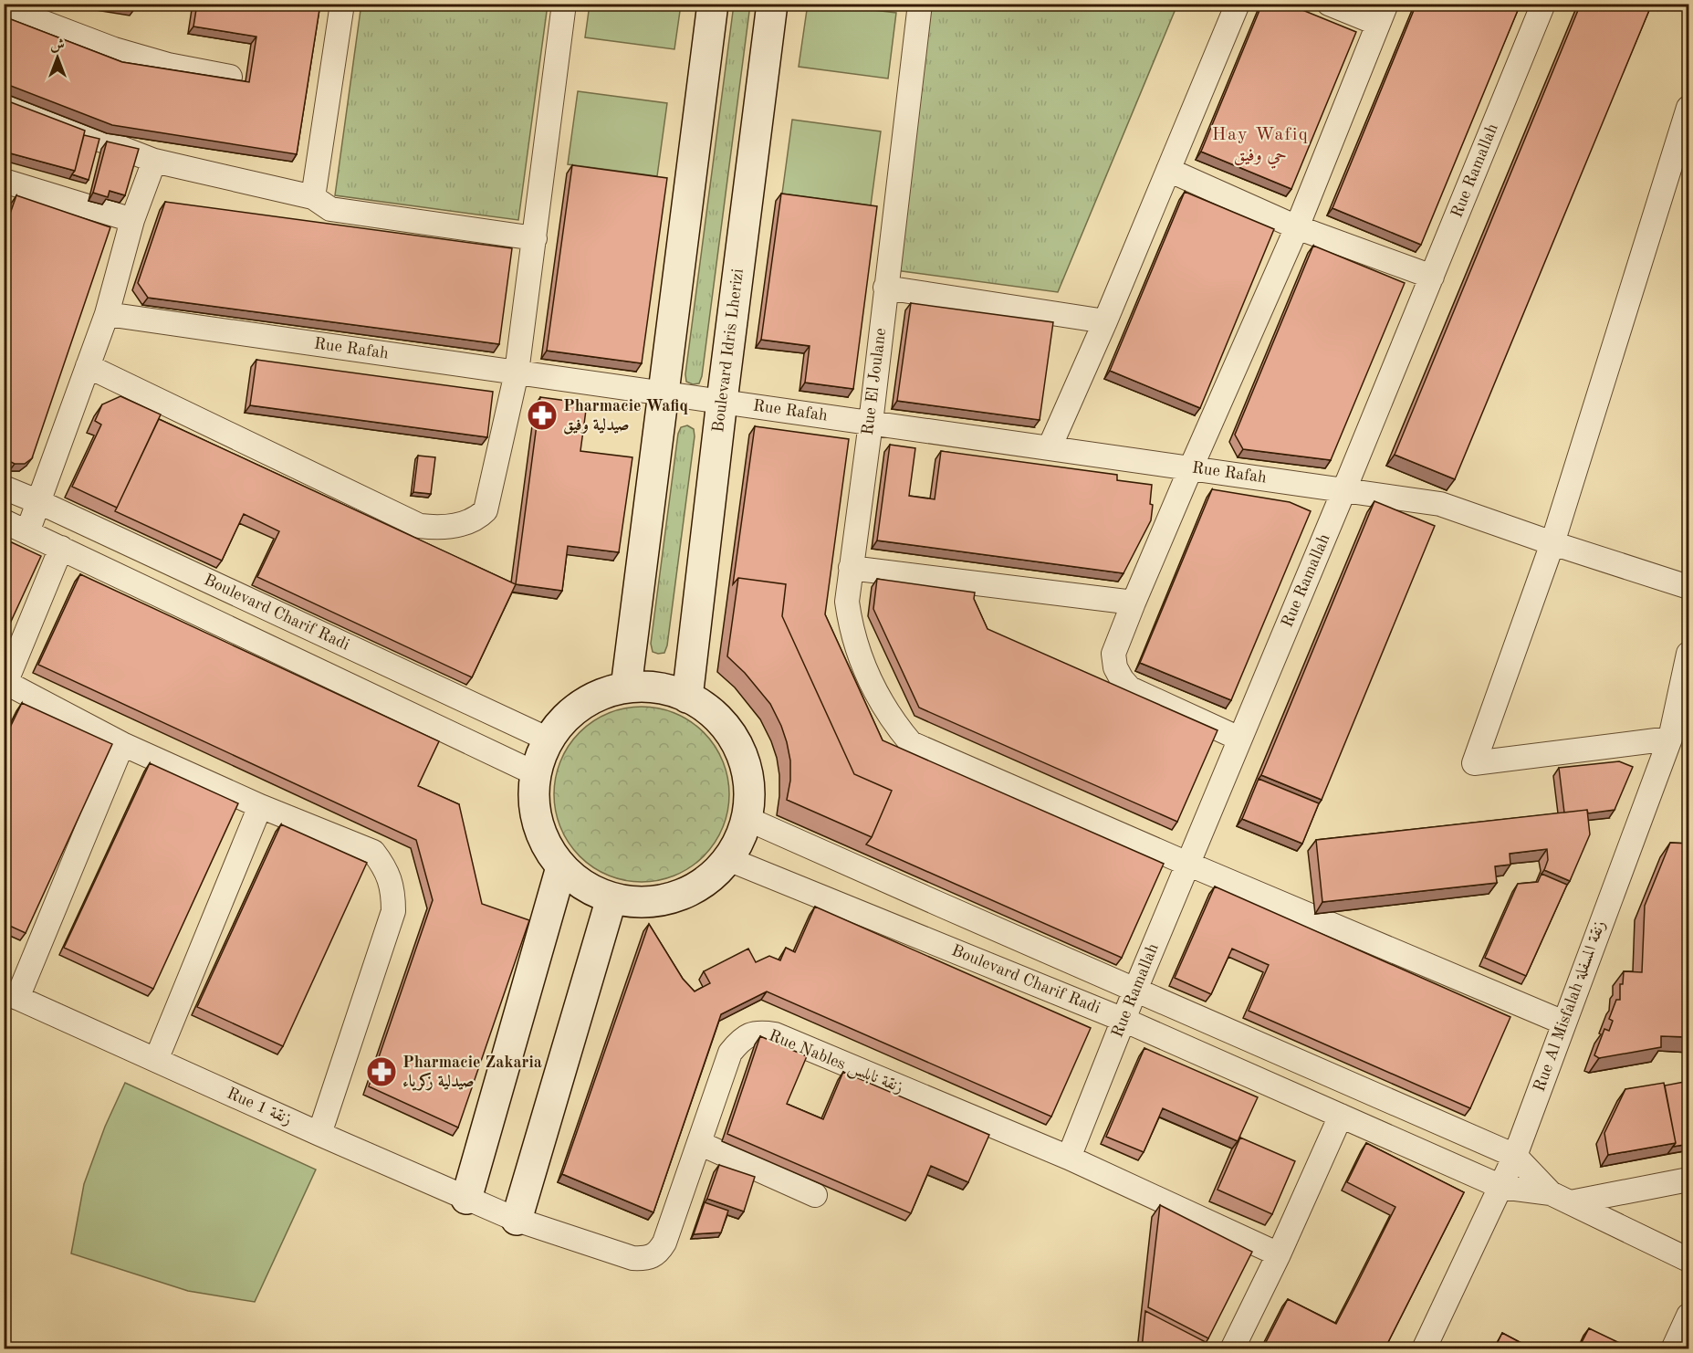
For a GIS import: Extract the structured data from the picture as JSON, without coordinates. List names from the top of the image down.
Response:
{
  "streets": {
    "main road": ["Boulevard Idris Lherizi"],
    "street": [
      "Rue Ramallah",
      "Rue Rafah",
      "Rue El Joulane",
      "Boulevard Charif Radi",
      "Rue Al Misfalah زنقة المسفلة",
      "Rue Nables زنقة نابلس",
      "Rue 1 زنقة"
    ]
  },
  "crossings": [
    ["Rue Ramallah", "Rue Rafah"],
    ["Rue Ramallah", "Rue El Joulane"],
    ["Rue Ramallah", "Boulevard Charif Radi"],
    ["Rue Ramallah", "Rue Nables زنقة نابلس"],
    ["Rue Rafah", "Boulevard Idris Lherizi"],
    ["Rue Rafah", "Rue El Joulane"],
    ["Boulevard Charif Radi", "Rue Al Misfalah زنقة المسفلة"],
    ["Rue Nables زنقة نابلس", "Rue 1 زنقة"]
  ],
  "districts": ["Hay Wafiq حي وفيق"],
  "places": {
    "pharmacy": ["Pharmacie Wafiq صيدلية وفيق", "Pharmacie Zakaria صيدلية زكرياء"]
  },
  "north": "top"
}
